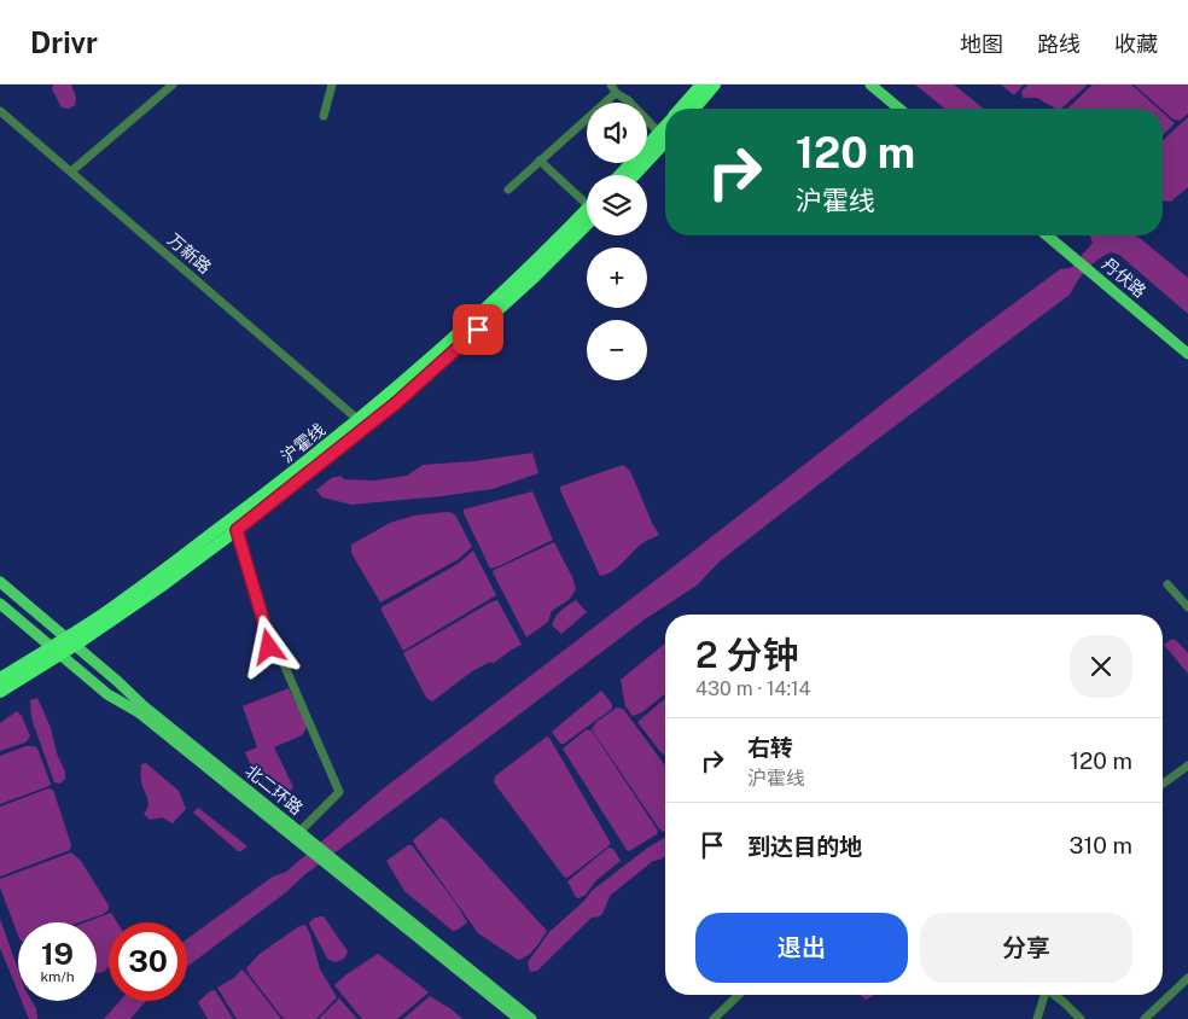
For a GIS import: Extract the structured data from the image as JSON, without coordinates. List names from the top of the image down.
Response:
{
  "streets": {
    "highway": ["沪霍线"],
    "main road": ["丹伏路", "北二环路"],
    "street": ["万新路"]
  },
  "crossings": [
    ["万新路", "沪霍线"],
    ["沪霍线", "北二环路"]
  ],
  "page": {
    "header": "Drivr",
    "nav": ["地图", "路线", "收藏"],
    "map_buttons": ["+", "−"],
    "turn": ["120 m", "沪霍线"],
    "heading": ["2 分钟", "430 m · 14:14"],
    "list": [
      {
        "name": "右转",
        "note": "沪霍线",
        "value": "120 m"
      },
      {
        "name": "到达目的地",
        "value": "310 m"
      }
    ],
    "buttons": ["退出", "分享"],
    "speed": "19 km/h",
    "limit": "30"
  }
}
